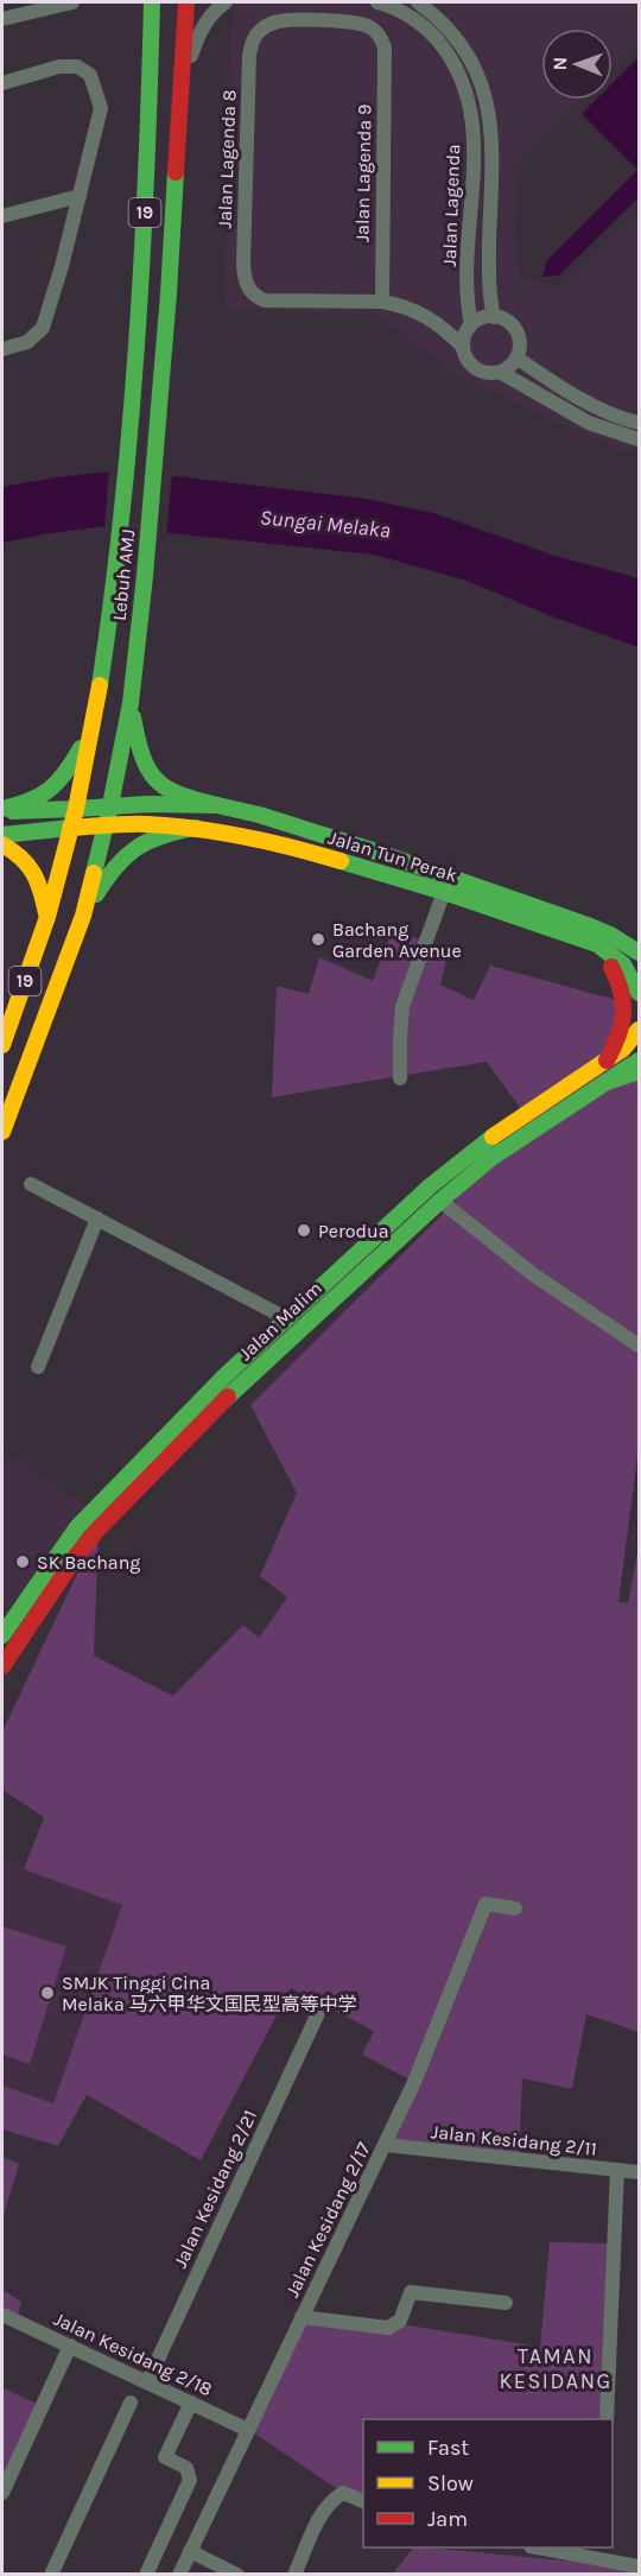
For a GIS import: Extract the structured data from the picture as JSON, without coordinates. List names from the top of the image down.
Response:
{
  "streets": {
    "main road": [
      "19",
      "Lebuh AMJ",
      "Jalan Tun Perak",
      "Jalan Malim"
    ],
    "street": [
      "Jalan Lagenda 8",
      "Jalan Lagenda 9",
      "Jalan Lagenda",
      "Jalan Kesidang 2/11",
      "Jalan Kesidang 2/21",
      "Jalan Kesidang 2/17",
      "Jalan Kesidang 2/18"
    ]
  },
  "crossings": [
    ["Jalan Lagenda 8", "Jalan Lagenda 9"],
    ["Lebuh AMJ", "Jalan Tun Perak"],
    ["Jalan Kesidang 2/11", "Jalan Kesidang 2/17"],
    ["Jalan Kesidang 2/21", "Jalan Kesidang 2/18"],
    ["Jalan Kesidang 2/17", "Jalan Kesidang 2/18"]
  ],
  "districts": ["TAMAN KESIDANG"],
  "water": ["Sungai Melaka"],
  "places": [
    "Bachang Garden Avenue",
    "Perodua",
    "SK Bachang",
    "SMJK Tinggi Cina Melaka 马六甲华文国民型高等中学"
  ],
  "legend": ["Fast", "Slow", "Jam"],
  "north": "left"
}
